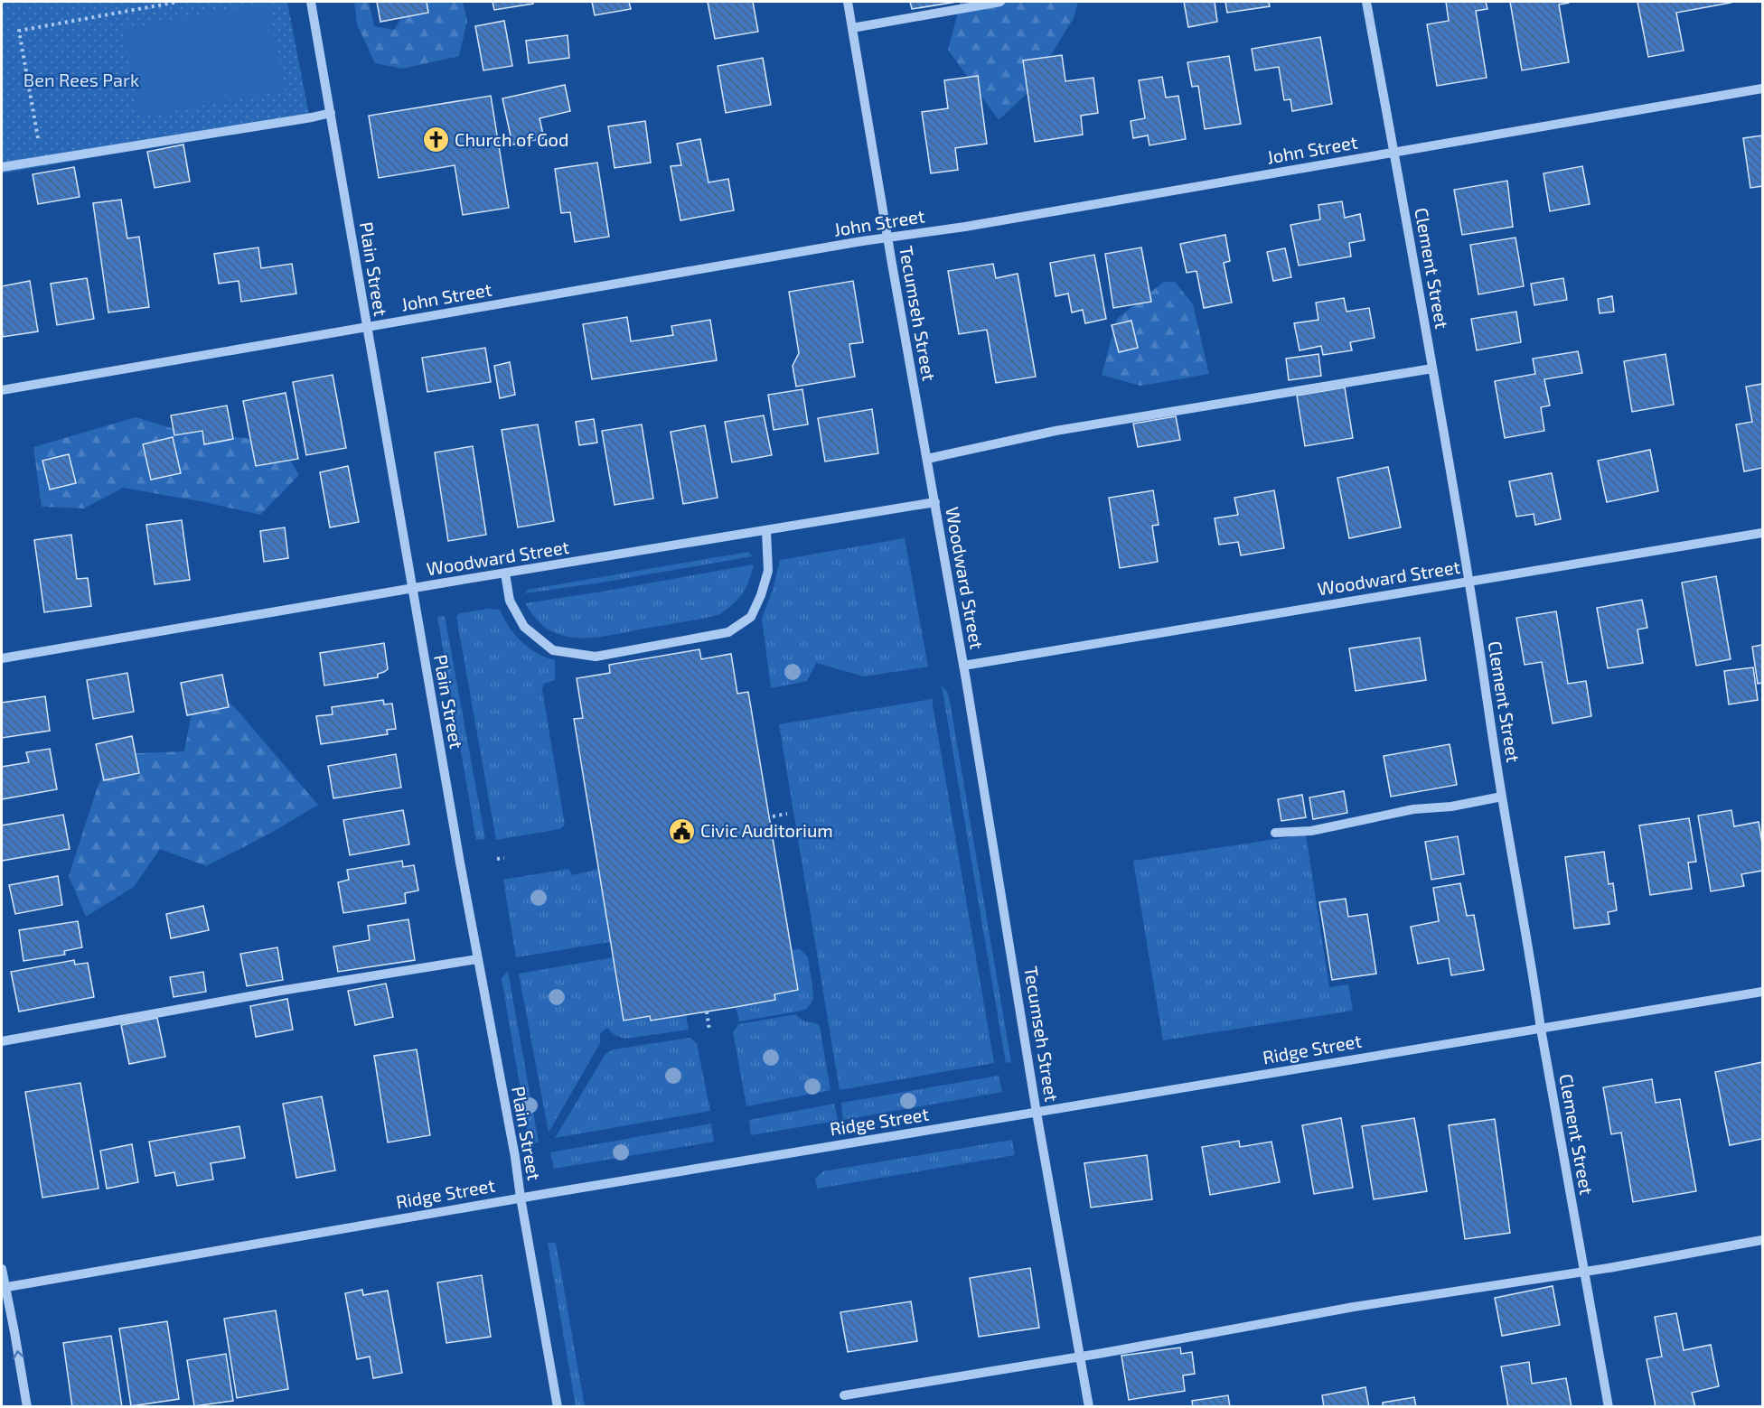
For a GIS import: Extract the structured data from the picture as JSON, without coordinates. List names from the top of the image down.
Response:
{
  "streets": {
    "street": [
      "John Street",
      "Clement Street",
      "Plain Street",
      "Tecumseh Street",
      "Woodward Street",
      "Ridge Street"
    ]
  },
  "crossings": [
    ["John Street", "Clement Street"],
    ["John Street", "Plain Street"],
    ["John Street", "Tecumseh Street"],
    ["Clement Street", "Woodward Street"],
    ["Clement Street", "Ridge Street"],
    ["Plain Street", "Woodward Street"],
    ["Plain Street", "Ridge Street"],
    ["Tecumseh Street", "Woodward Street"],
    ["Tecumseh Street", "Ridge Street"]
  ],
  "parks": ["Ben Rees Park"],
  "places": {
    "church": ["Church of God"],
    "public building": ["Civic Auditorium"]
  }
}
